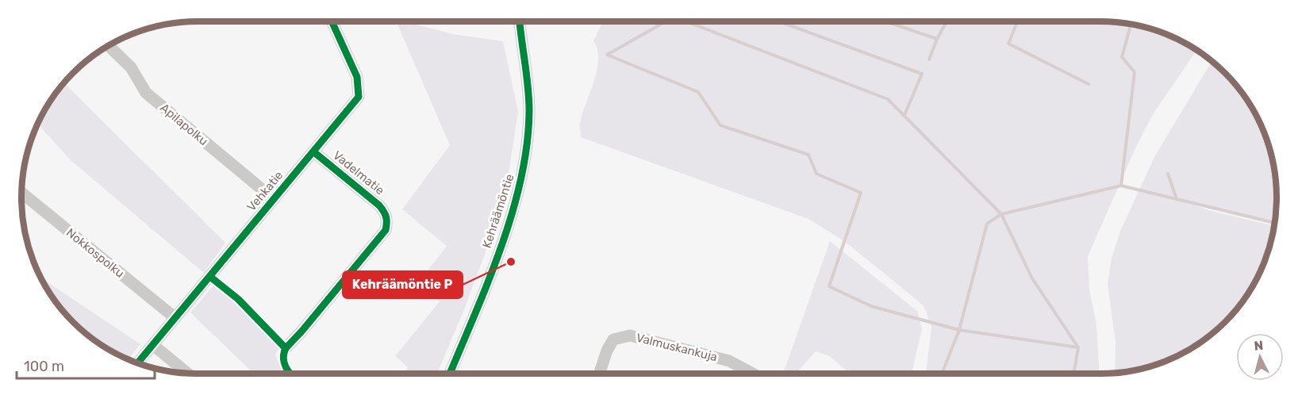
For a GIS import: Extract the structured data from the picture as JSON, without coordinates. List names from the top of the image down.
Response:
{
  "streets": {
    "street": [
      "Apilapolku",
      "Vadelmatie",
      "Vehkatie",
      "Kehräämöntie",
      "Nokkospolku",
      "Valmuskankuja"
    ]
  },
  "crossings": [
    ["Apilapolku", "Vehkatie"],
    ["Vadelmatie", "Vehkatie"],
    ["Vehkatie", "Nokkospolku"]
  ],
  "places": ["Kehräämöntie P"],
  "scale_bar": "100 m",
  "north": "top"
}
